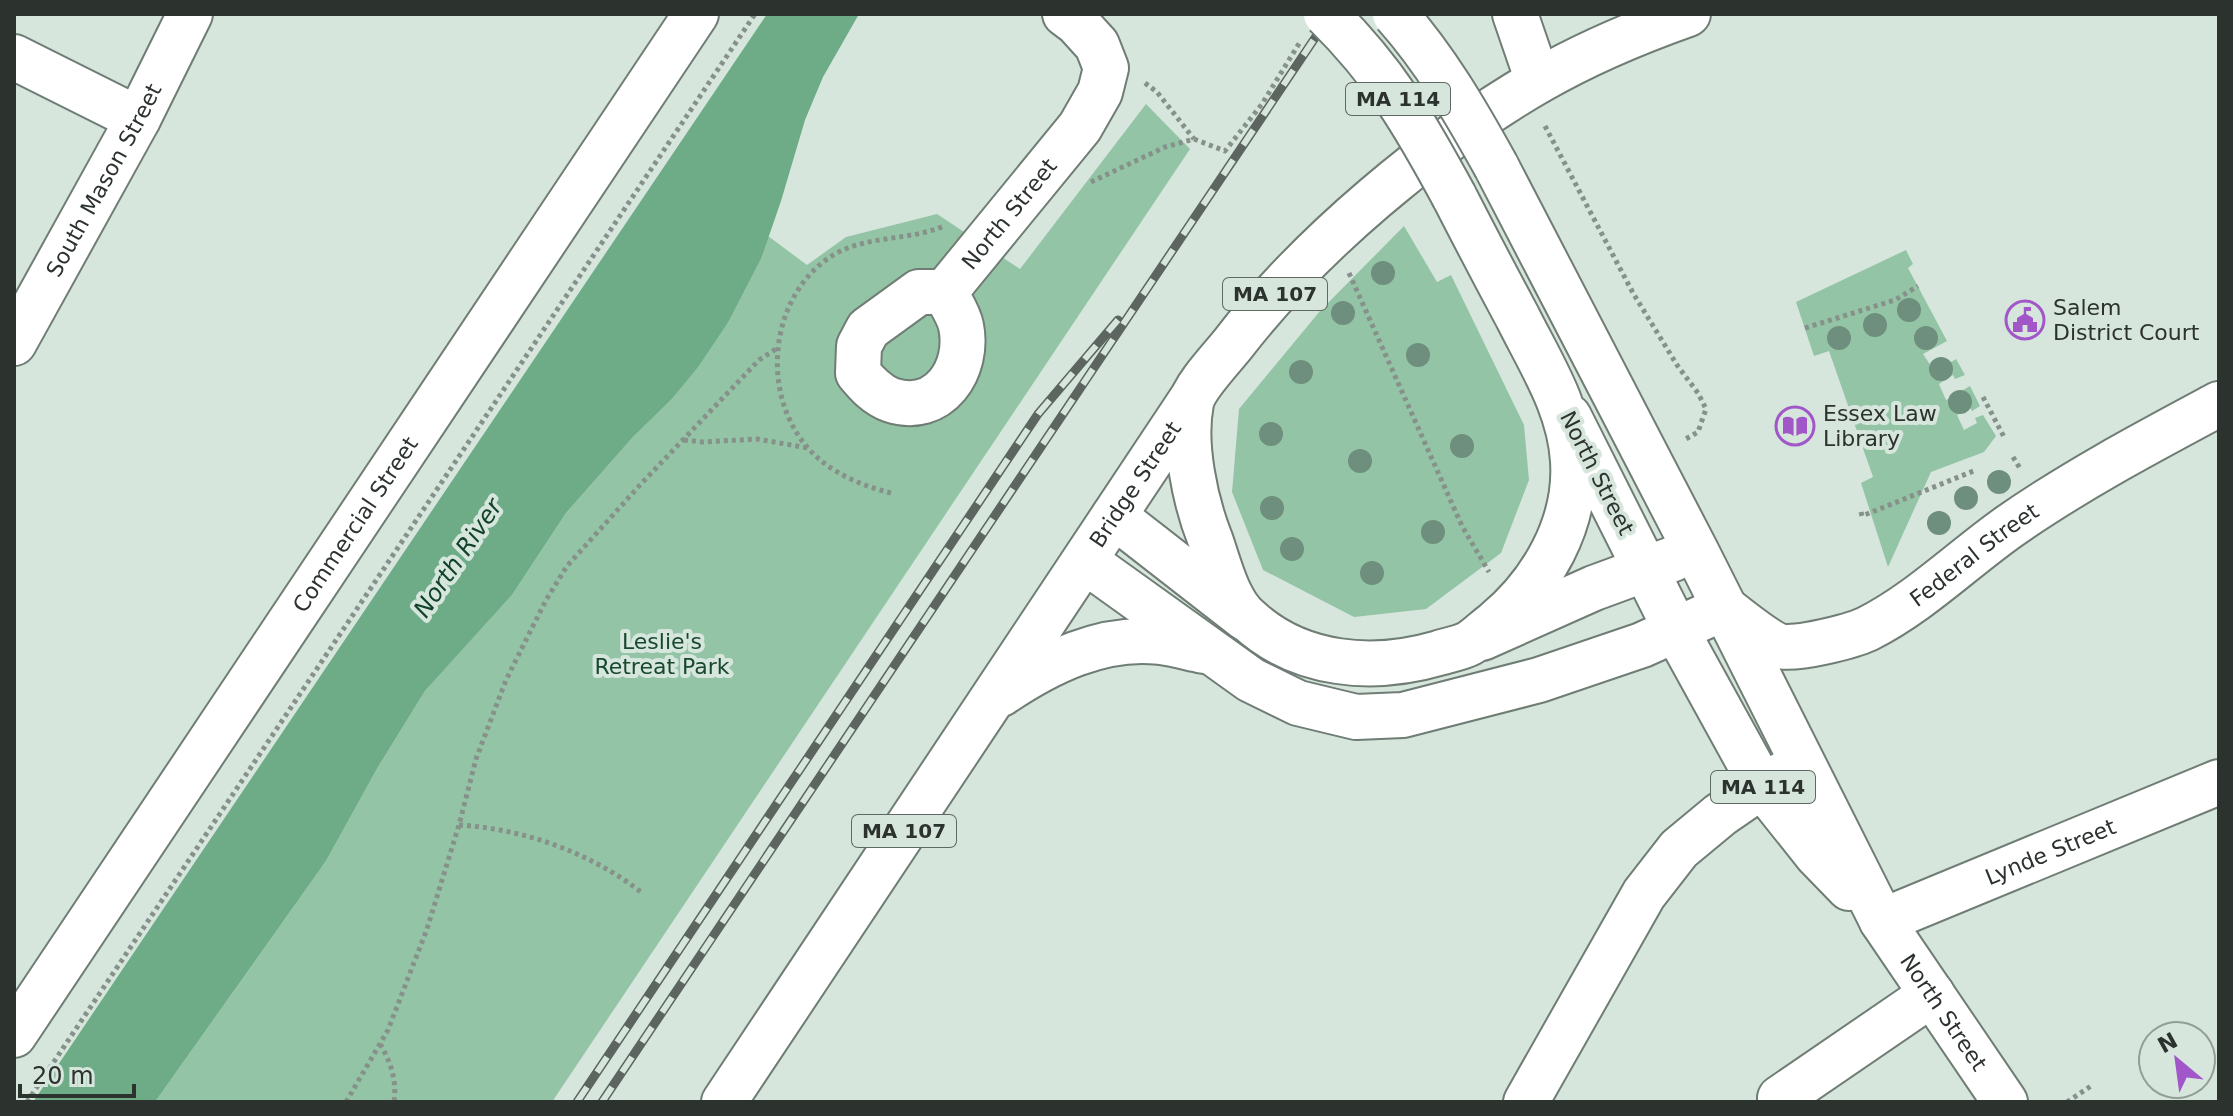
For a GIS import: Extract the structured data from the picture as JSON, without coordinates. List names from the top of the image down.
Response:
{
  "streets": {
    "main road": [
      "MA 114",
      "South Mason Street",
      "North Street",
      "MA 107",
      "Bridge Street",
      "Commercial Street",
      "Federal Street",
      "Lynde Street"
    ]
  },
  "crossings": [
    ["North Street", "Federal Street"],
    ["North Street", "Lynde Street"]
  ],
  "water": ["North River"],
  "parks": ["Leslie's Retreat Park"],
  "places": {
    "public building": ["Salem District Court"],
    "library": ["Essex Law Library"]
  },
  "scale_bar": "20 m",
  "north": "top left"
}
